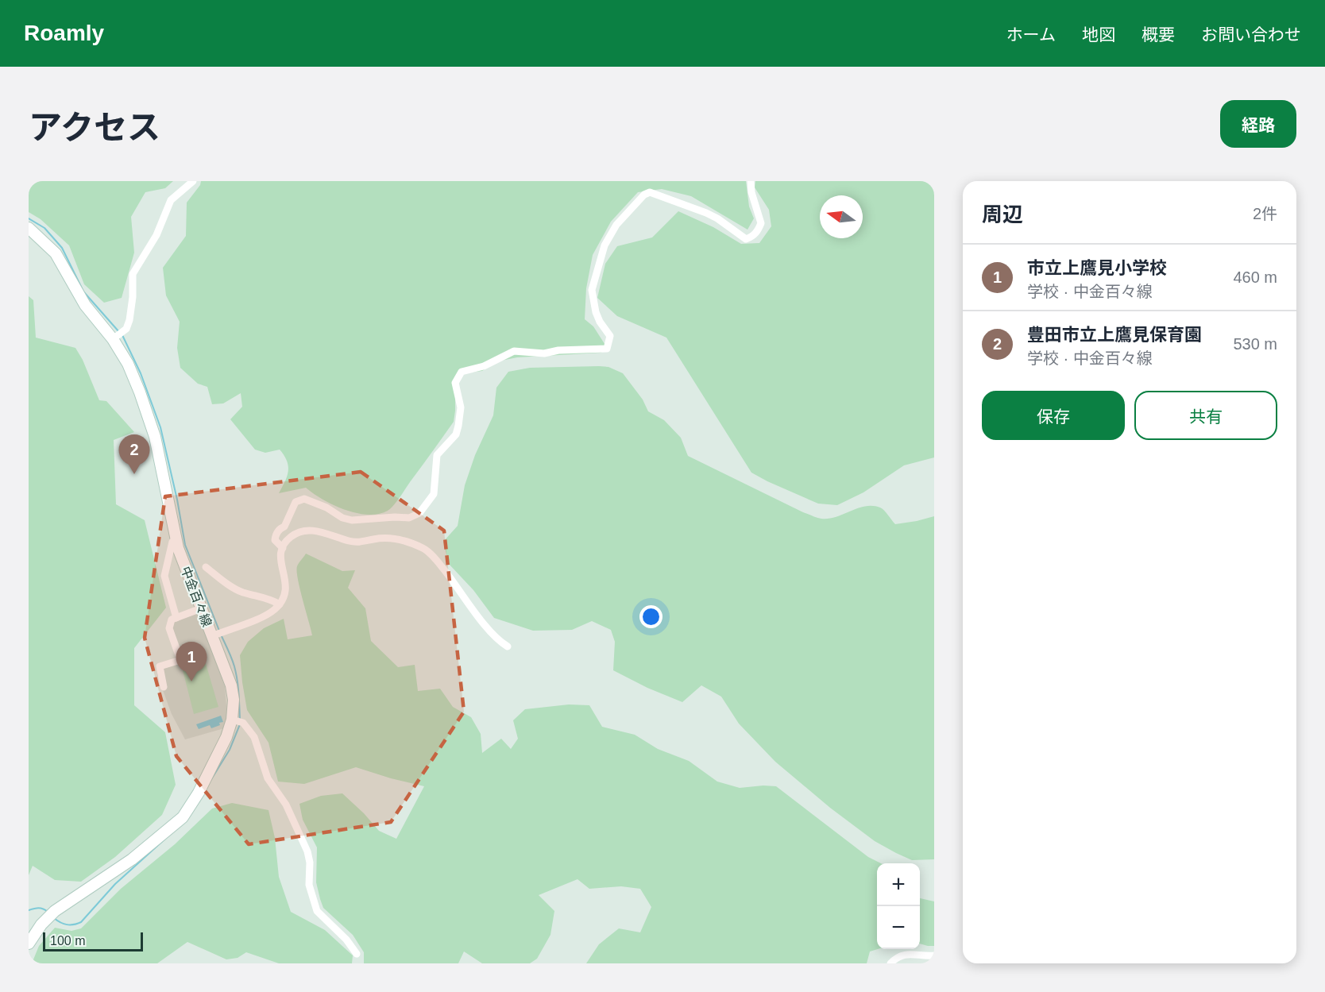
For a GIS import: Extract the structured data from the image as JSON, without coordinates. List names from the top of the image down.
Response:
{
  "streets": {
    "main road": ["中金百々線"]
  },
  "scale_bar": "100 m",
  "north": "left",
  "page": {
    "header": "Roamly",
    "nav": [
      "ホーム",
      "地図",
      "概要",
      "お問い合わせ"
    ],
    "title": "アクセス",
    "buttons": [
      "経路",
      ["保存", "共有"]
    ],
    "heading": ["周辺", "2件"],
    "list": [
      {
        "mark": "1",
        "name": "市立上鷹見小学校",
        "note": "学校 · 中金百々線",
        "value": "460 m"
      },
      {
        "mark": "2",
        "name": "豊田市立上鷹見保育園",
        "note": "学校 · 中金百々線",
        "value": "530 m"
      }
    ],
    "pins": ["2", "1"],
    "map_buttons": ["+", "−"],
    "scale": "100 m"
  }
}
